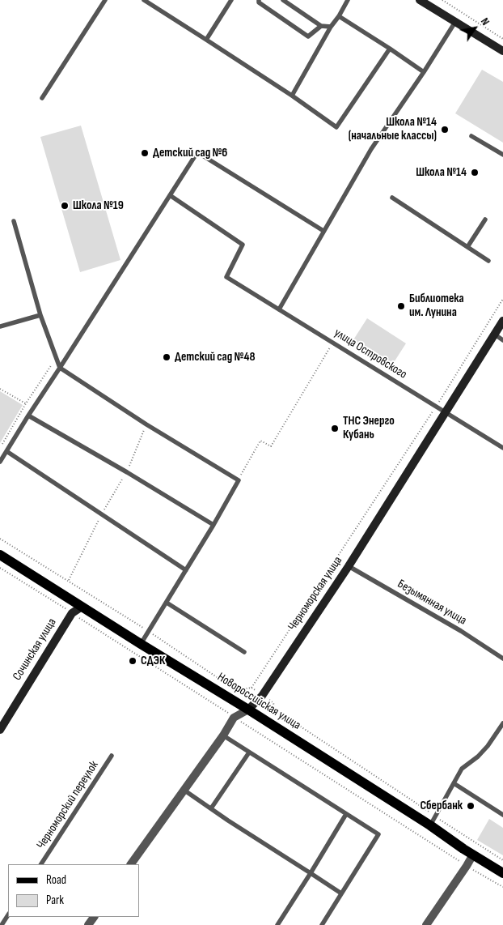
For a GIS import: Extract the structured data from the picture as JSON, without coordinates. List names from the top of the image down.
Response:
{
  "streets": {
    "main road": ["Черноморская улица", "Сочинская улица", "Новороссийская улица"],
    "lane": ["улица Островского", "Безымянная улица", "Черноморский переулок"]
  },
  "crossings": [
    ["улица Островского", "Черноморская улица"],
    ["Черноморская улица", "Безымянная улица"],
    ["Черноморская улица", "Новороссийская улица"],
    ["Сочинская улица", "Новороссийская улица"]
  ],
  "places": [
    "Школа №14 (начальные классы)",
    "Детский сад №6",
    "Школа №14",
    "Школа №19",
    "Библиотека им. Лунина",
    "Детский сад №48",
    "ТНС Энерго Кубань",
    "СДЭК",
    "Сбербанк"
  ],
  "legend": ["Road", "Park"],
  "north": "top right"
}
